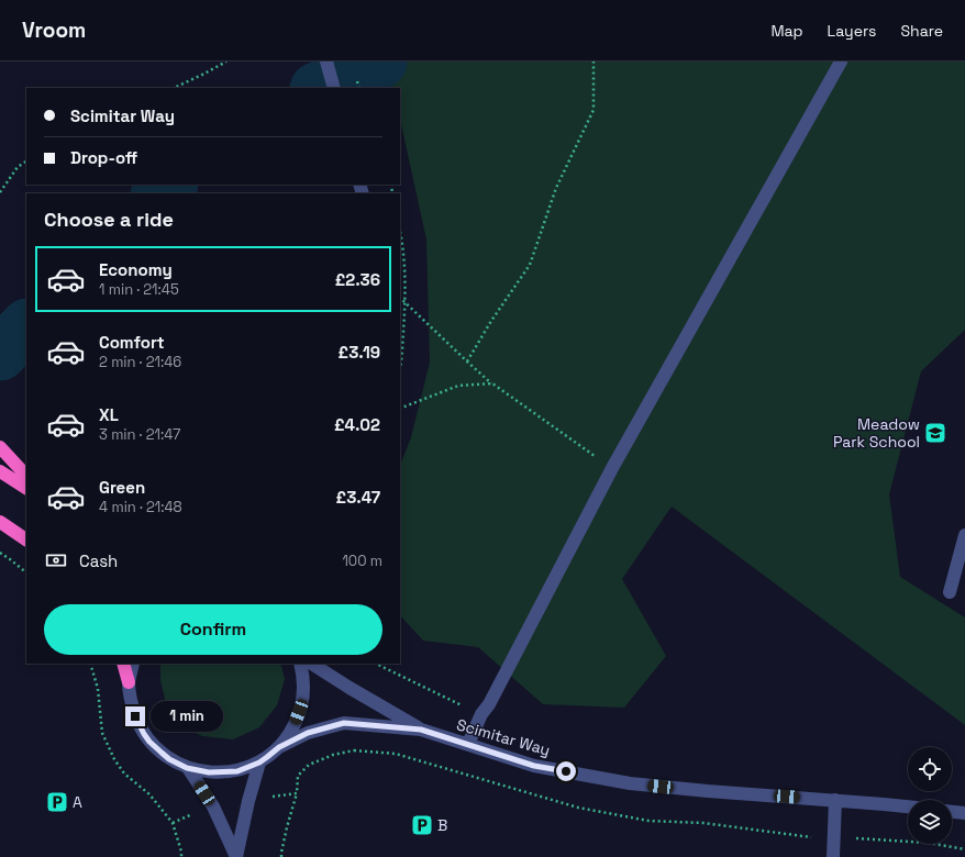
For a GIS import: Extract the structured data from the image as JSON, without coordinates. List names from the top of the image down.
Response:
{
  "streets": {
    "street": ["Scimitar Way"]
  },
  "places": {
    "school or university": ["Meadow Park School"],
    "parking": ["A", "B"]
  },
  "page": {
    "header": "Vroom",
    "nav": ["Map", "Layers", "Share"],
    "banner": ["Scimitar Way", "Drop-off"],
    "heading": "Choose a ride",
    "list": [
      {
        "name": "Economy",
        "note": "1 min · 21:45",
        "value": "£2.36"
      },
      {
        "name": "Comfort",
        "note": "2 min · 21:46",
        "value": "£3.19"
      },
      {
        "name": "XL",
        "note": "3 min · 21:47",
        "value": "£4.02"
      },
      {
        "name": "Green",
        "note": "4 min · 21:48",
        "value": "£3.47"
      }
    ],
    "pay": ["Cash", "100 m"],
    "buttons": "Confirm",
    "bubble": "1 min"
  }
}
